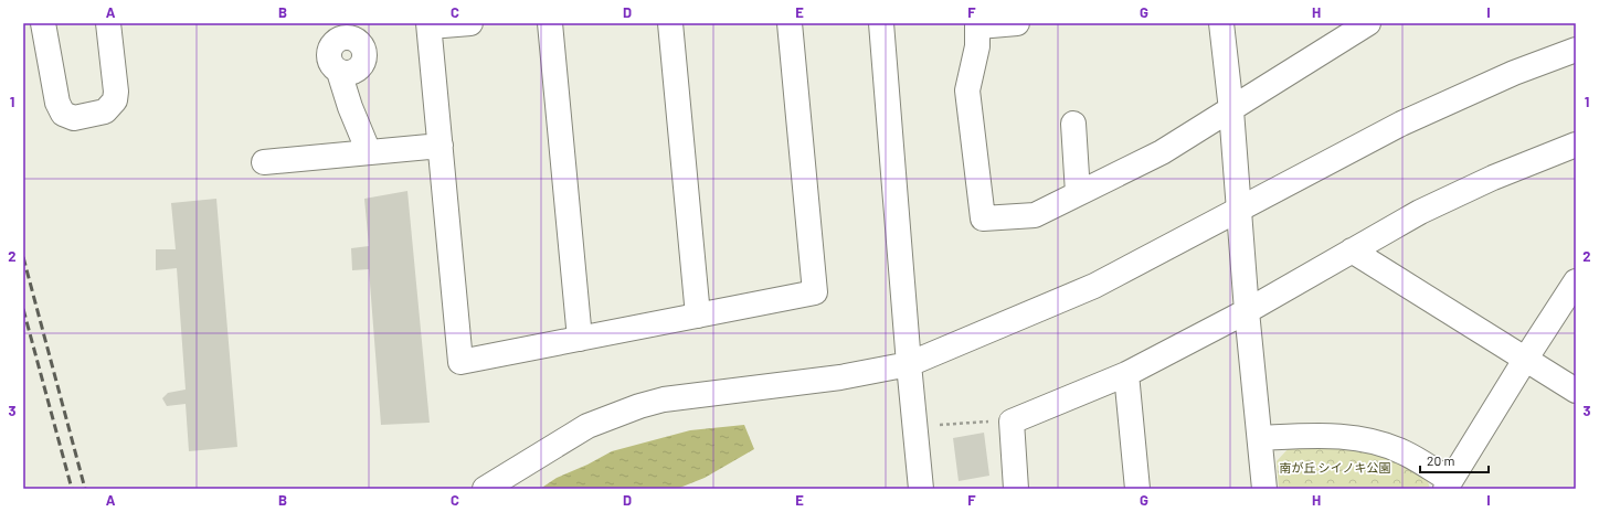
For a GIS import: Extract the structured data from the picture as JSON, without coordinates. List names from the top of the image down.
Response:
{
  "parks": ["南が丘 シイノキ公園"],
  "scale_bar": "20 m",
  "grid": {
    "columns": [
      "A",
      "B",
      "C",
      "D",
      "E",
      "F",
      "G",
      "H",
      "I"
    ],
    "rows": ["1", "2", "3"]
  }
}
